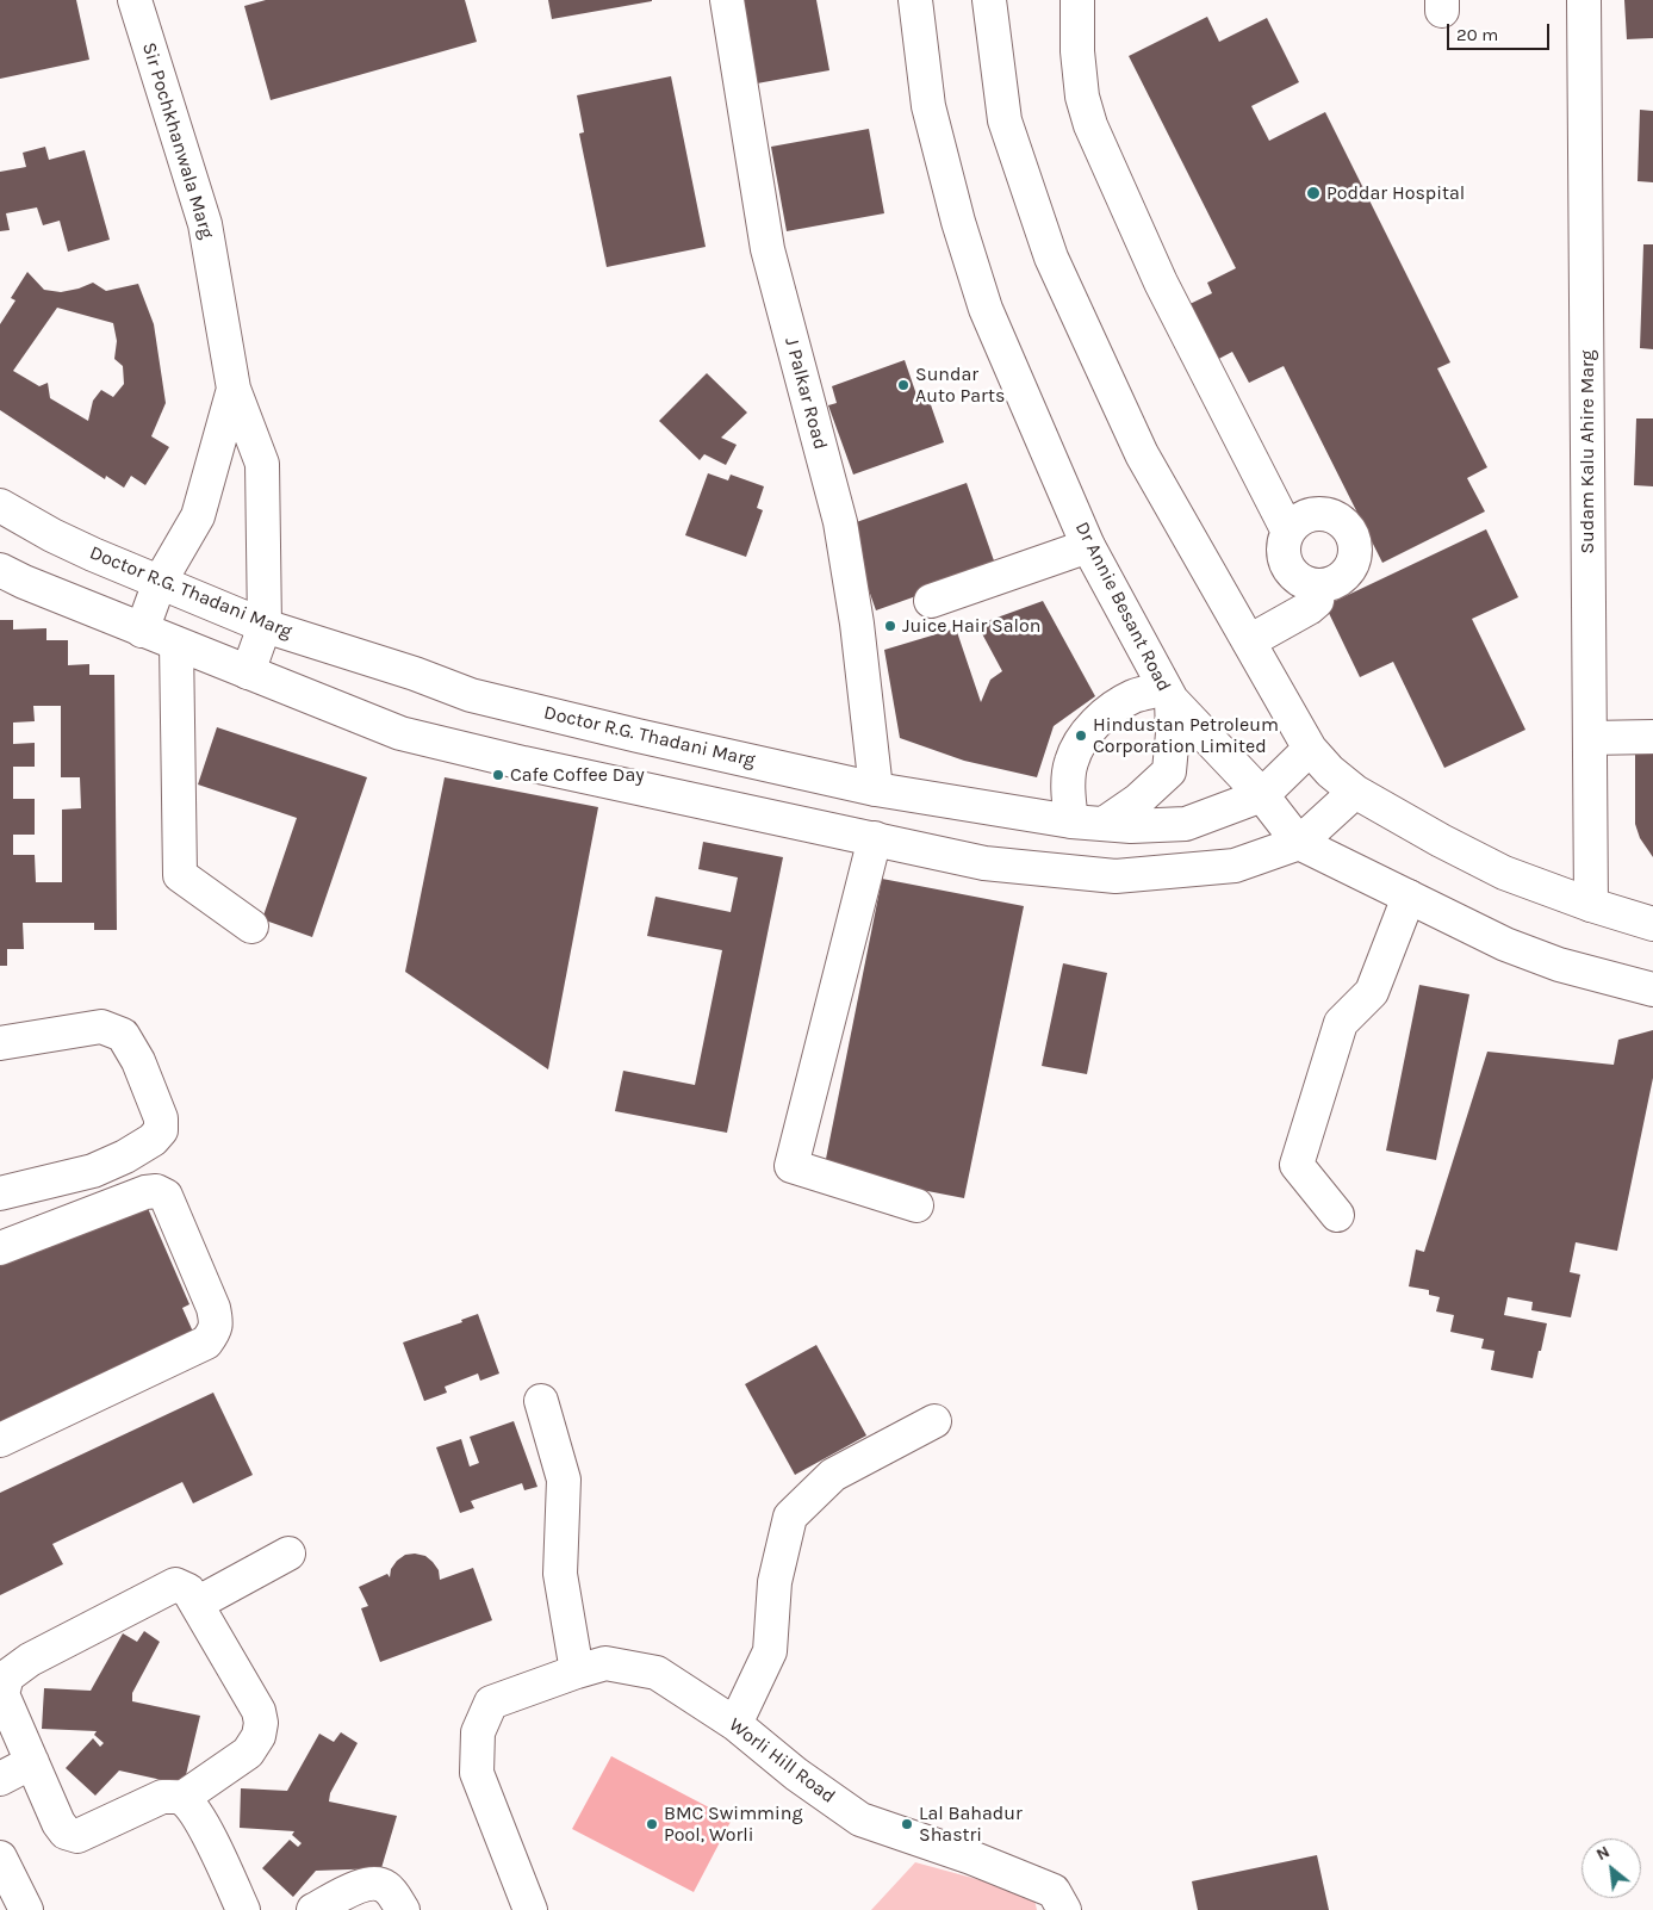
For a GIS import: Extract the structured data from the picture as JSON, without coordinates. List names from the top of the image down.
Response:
{
  "streets": {
    "street": [
      "Sir Pochkhanwala Marg",
      "J Palkar Road",
      "Sudam Kalu Ahire Marg",
      "Doctor R.G. Thadani Marg",
      "Dr Annie Besant Road",
      "Worli Hill Road"
    ]
  },
  "crossings": [
    ["Sir Pochkhanwala Marg", "Doctor R.G. Thadani Marg"],
    ["J Palkar Road", "Doctor R.G. Thadani Marg"],
    ["Doctor R.G. Thadani Marg", "Dr Annie Besant Road"]
  ],
  "places": [
    "Poddar Hospital",
    "Sundar Auto Parts",
    "Juice Hair Salon",
    "Hindustan Petroleum Corporation Limited",
    "Cafe Coffee Day",
    "BMC Swimming Pool, Worli",
    "Lal Bahadur Shastri"
  ],
  "scale_bar": "20 m",
  "north": "top left"
}
